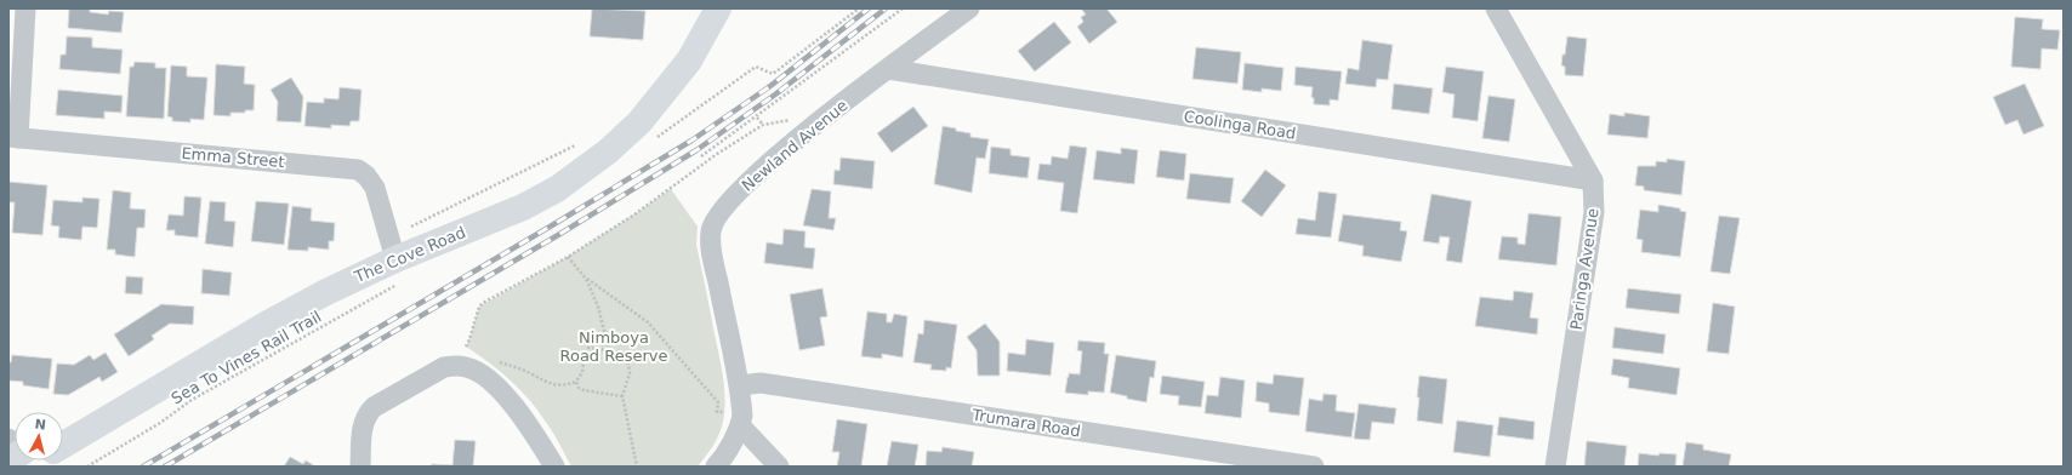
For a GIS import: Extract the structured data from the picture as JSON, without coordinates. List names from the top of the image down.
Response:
{
  "streets": {
    "street": [
      "Coolinga Road",
      "Newland Avenue",
      "Emma Street",
      "The Cove Road",
      "Paringa Avenue",
      "Trumara Road"
    ],
    "path": ["Sea To Vines Rail Trail"]
  },
  "crossings": [
    ["Coolinga Road", "Newland Avenue"],
    ["Coolinga Road", "Paringa Avenue"],
    ["Newland Avenue", "Trumara Road"],
    ["Emma Street", "The Cove Road"],
    ["Emma Street", "Sea To Vines Rail Trail"],
    ["The Cove Road", "Sea To Vines Rail Trail"]
  ],
  "parks": ["Nimboya Road Reserve"],
  "north": "top"
}
